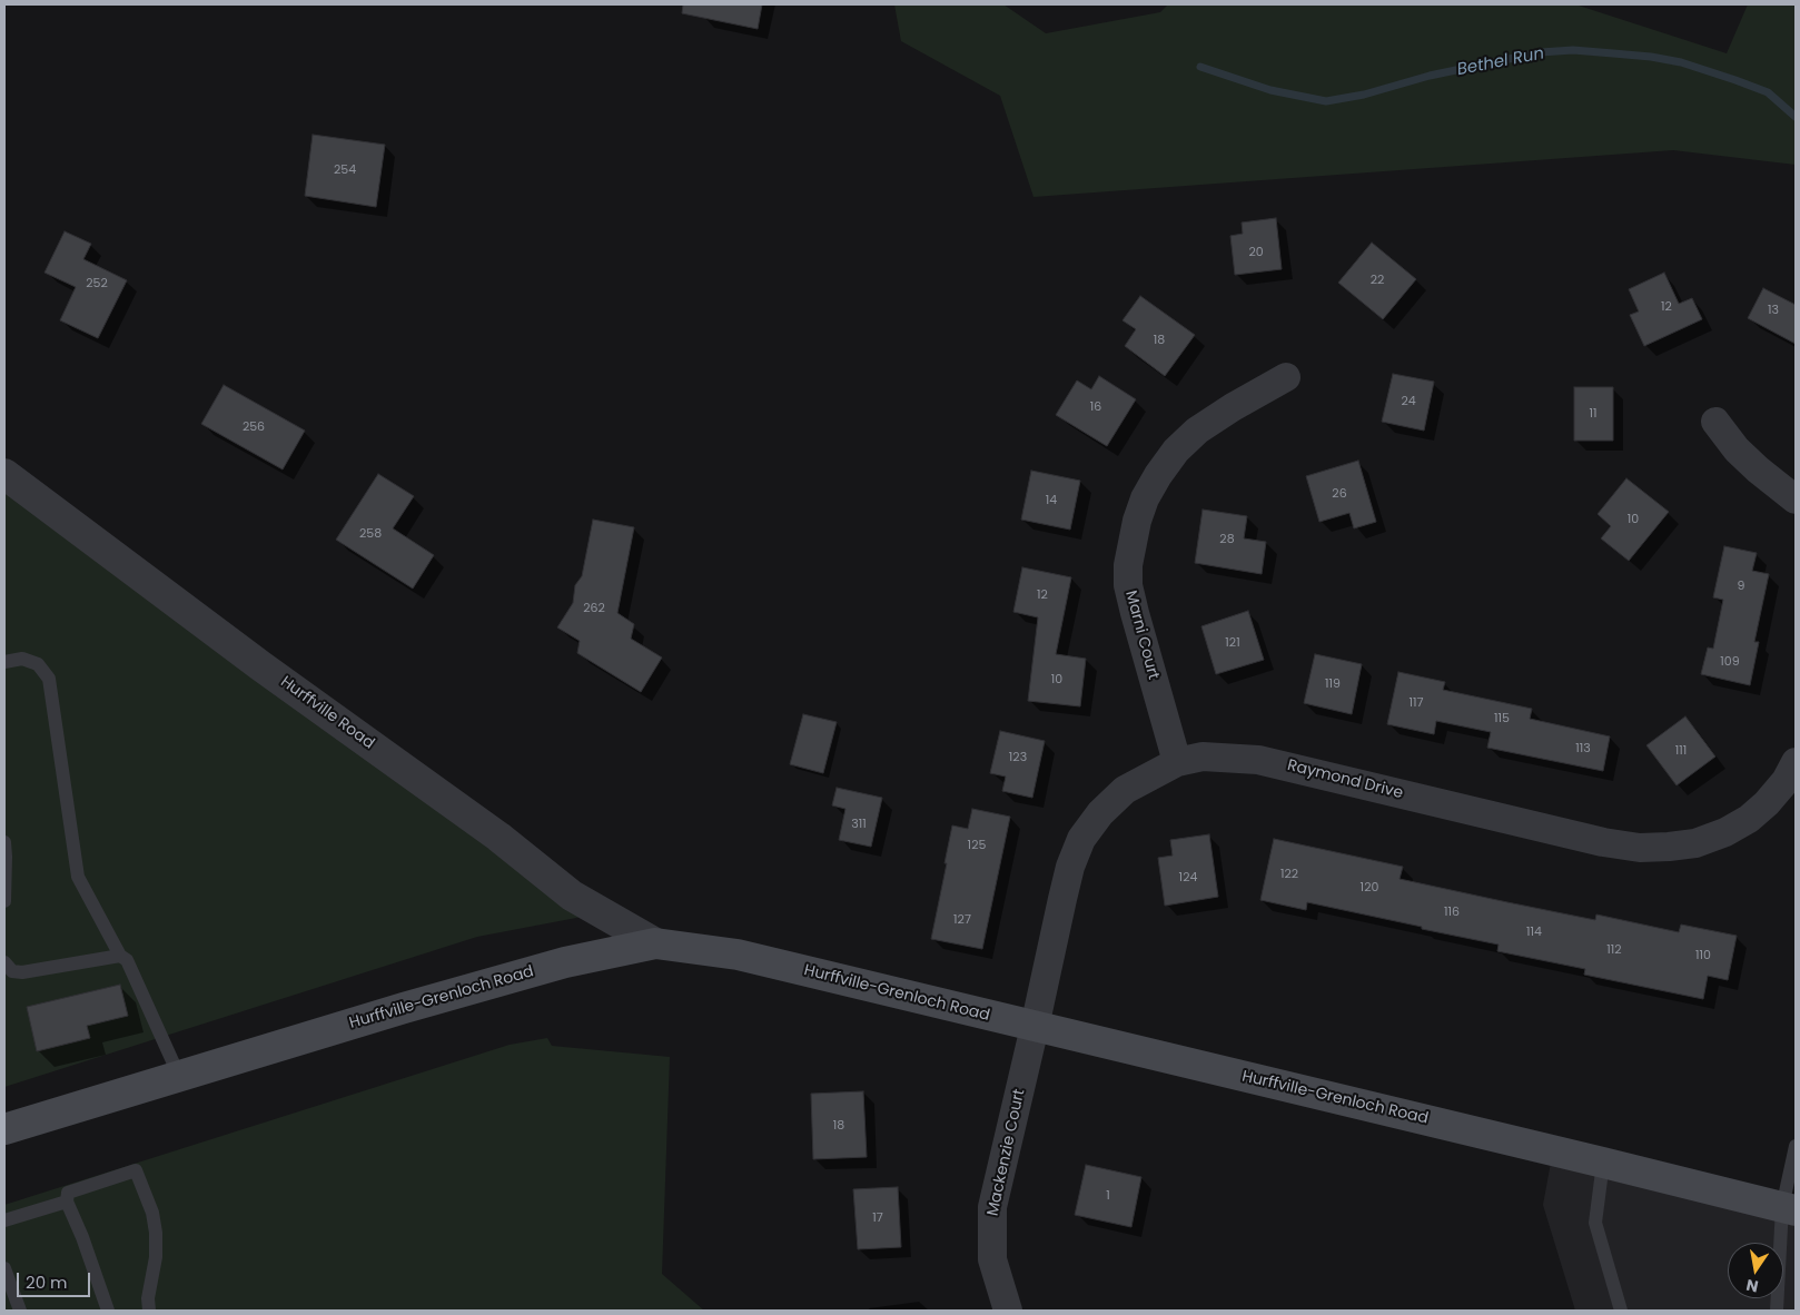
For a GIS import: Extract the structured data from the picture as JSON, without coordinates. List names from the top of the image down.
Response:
{
  "streets": {
    "main road": ["Hurffville-Grenloch Road"],
    "street": [
      "Marni Court",
      "Hurffville Road",
      "Raymond Drive",
      "Mackenzie Court"
    ]
  },
  "crossings": [
    ["Marni Court", "Raymond Drive"],
    ["Hurffville Road", "Hurffville-Grenloch Road"],
    ["Raymond Drive", "Hurffville-Grenloch Road"],
    ["Raymond Drive", "Mackenzie Court"],
    ["Hurffville-Grenloch Road", "Mackenzie Court"]
  ],
  "water": ["Bethel Run"],
  "house_numbers": [
    "254",
    "20",
    "22",
    "252",
    "12",
    "13",
    "18",
    "24",
    "16",
    "11",
    "256",
    "26",
    "14",
    "10",
    "258",
    "28",
    "9",
    "12",
    "262",
    "121",
    "109",
    "10",
    "119",
    "117",
    "115",
    "113",
    "111",
    "123",
    "311",
    "125",
    "122",
    "124",
    "120",
    "116",
    "127",
    "114",
    "112",
    "110",
    "18",
    "1",
    "17"
  ],
  "scale_bar": "20 m",
  "north": "bottom"
}
